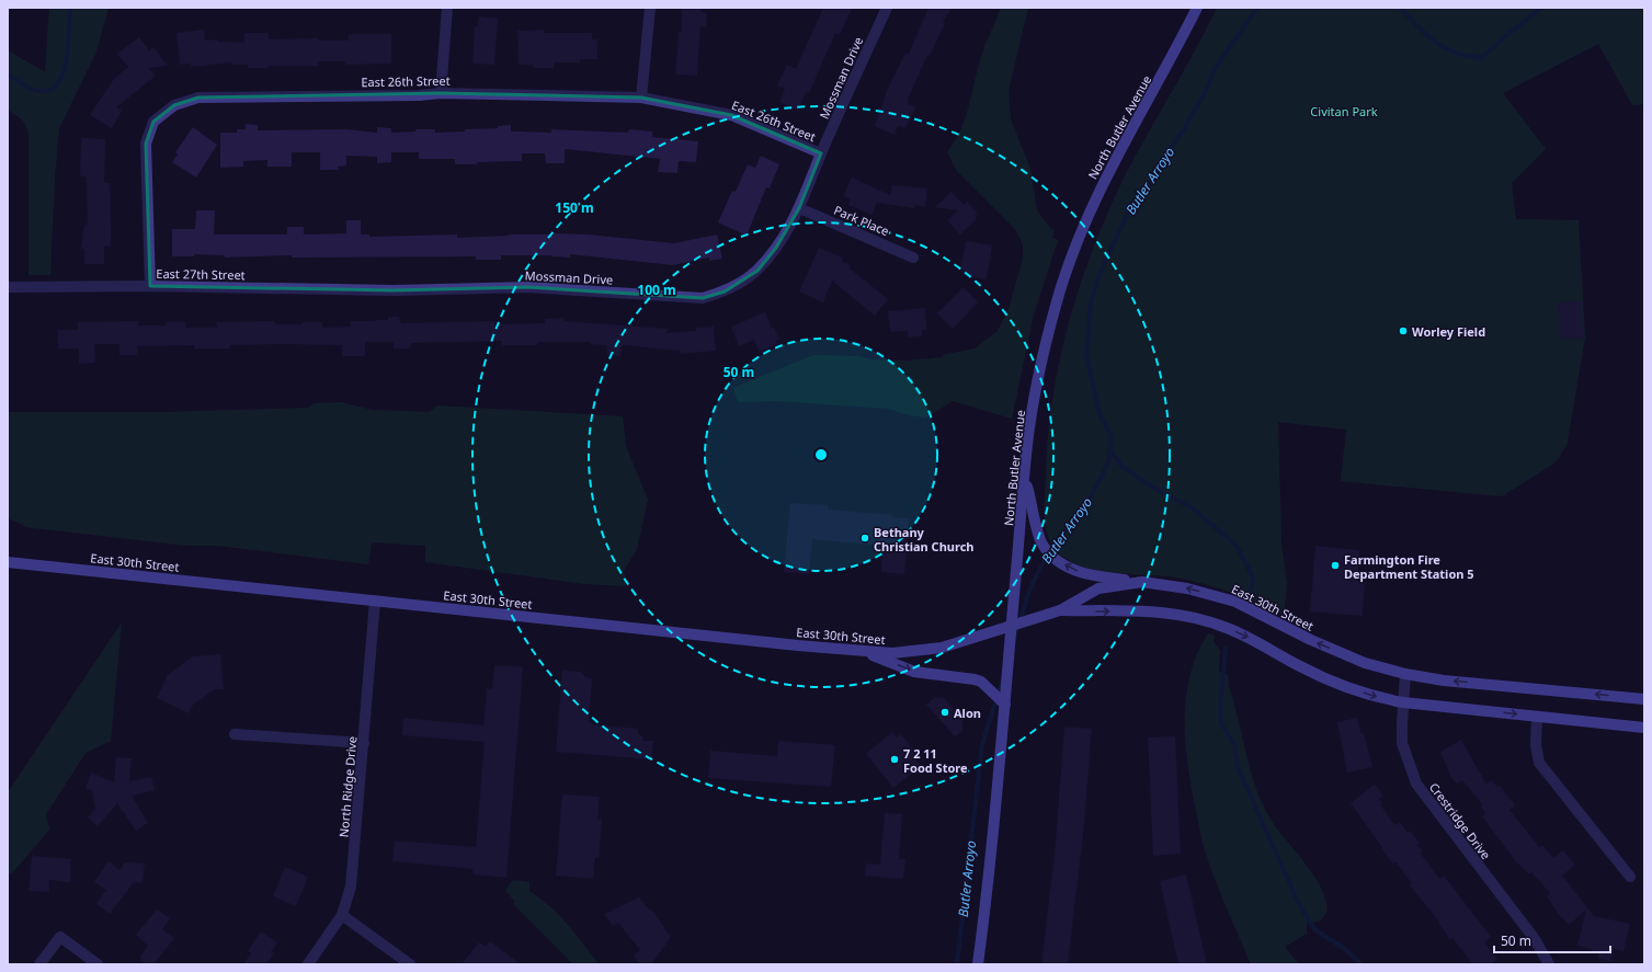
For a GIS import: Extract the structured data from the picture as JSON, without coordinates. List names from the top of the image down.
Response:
{
  "streets": {
    "main road": ["North Butler Avenue", "East 30th Street"],
    "street": [
      "Mossman Drive",
      "East 26th Street",
      "Park Place",
      "East 27th Street",
      "North Ridge Drive",
      "Crestridge Drive"
    ]
  },
  "crossings": [
    ["Mossman Drive", "East 26th Street"],
    ["Mossman Drive", "Park Place"],
    ["Mossman Drive", "East 27th Street"],
    ["East 26th Street", "East 27th Street"],
    ["North Butler Avenue", "East 30th Street"],
    ["East 30th Street", "North Ridge Drive"],
    ["East 30th Street", "Crestridge Drive"]
  ],
  "water": ["Butler Arroyo"],
  "parks": ["Civitan Park"],
  "places": [
    "Worley Field",
    "Bethany Christian Church",
    "Farmington Fire Department Station 5",
    "Alon",
    "7 2 11 Food Store"
  ],
  "scale_bar": "50 m",
  "rings": ["150 m", "100 m", "50 m"]
}
